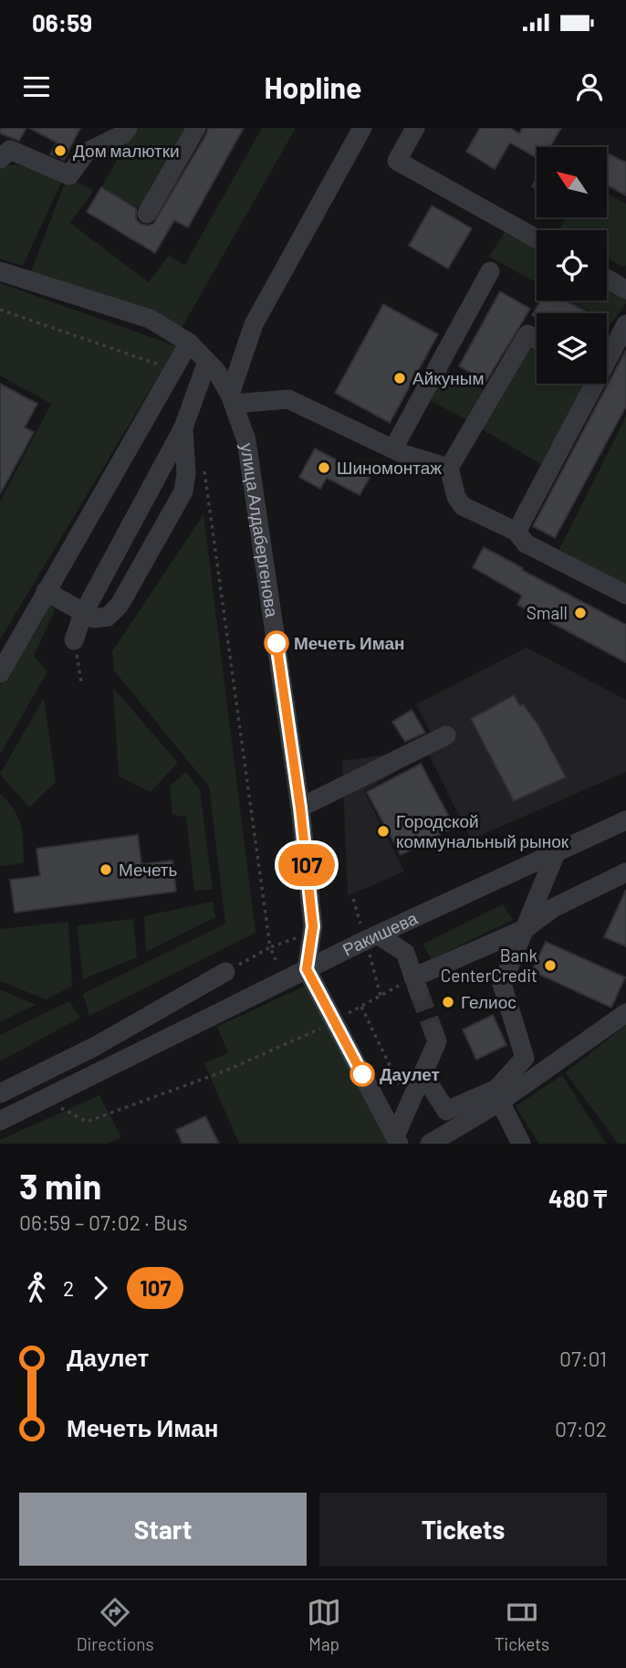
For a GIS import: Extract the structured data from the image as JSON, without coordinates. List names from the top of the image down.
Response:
{
  "streets": {
    "street": ["улица Алдабергенова", "Ракишева"]
  },
  "crossings": [
    ["улица Алдабергенова", "Ракишева"]
  ],
  "places": [
    "Дом малютки",
    "Айкуным",
    "Шиномонтаж",
    "Small",
    "Мечеть Иман",
    "Городской коммунальный рынок",
    "Мечеть",
    "Bank CenterCredit",
    "Гелиос",
    "Даулет"
  ],
  "lines": ["bus line 107"],
  "north": "top left",
  "page": {
    "status": "06:59",
    "header": "Hopline",
    "on_map": "107",
    "heading": ["3 min", "06:59 – 07:02 · Bus", "480 ₸"],
    "legs": ["2", "107"],
    "list": [
      {
        "name": "Даулет",
        "value": "07:01"
      },
      {
        "name": "Мечеть Иман",
        "value": "07:02"
      }
    ],
    "buttons": ["Start", "Tickets"],
    "tabs": ["Directions", "Map", "Tickets"]
  }
}
